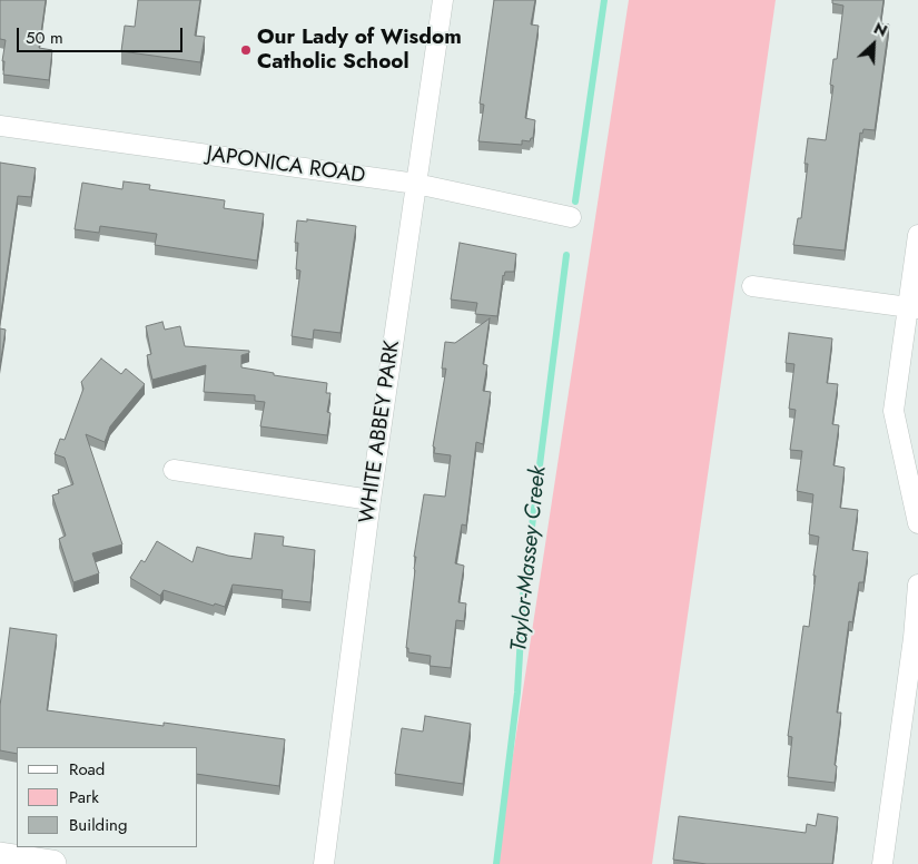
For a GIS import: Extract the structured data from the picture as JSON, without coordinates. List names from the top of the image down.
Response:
{
  "streets": {
    "street": ["JAPONICA ROAD", "WHITE ABBEY PARK"]
  },
  "crossings": [
    ["JAPONICA ROAD", "WHITE ABBEY PARK"]
  ],
  "water": ["Taylor-Massey Creek"],
  "places": ["Our Lady of Wisdom Catholic School"],
  "legend": ["Road", "Park", "Building"],
  "scale_bar": "50 m",
  "north": "top right"
}
